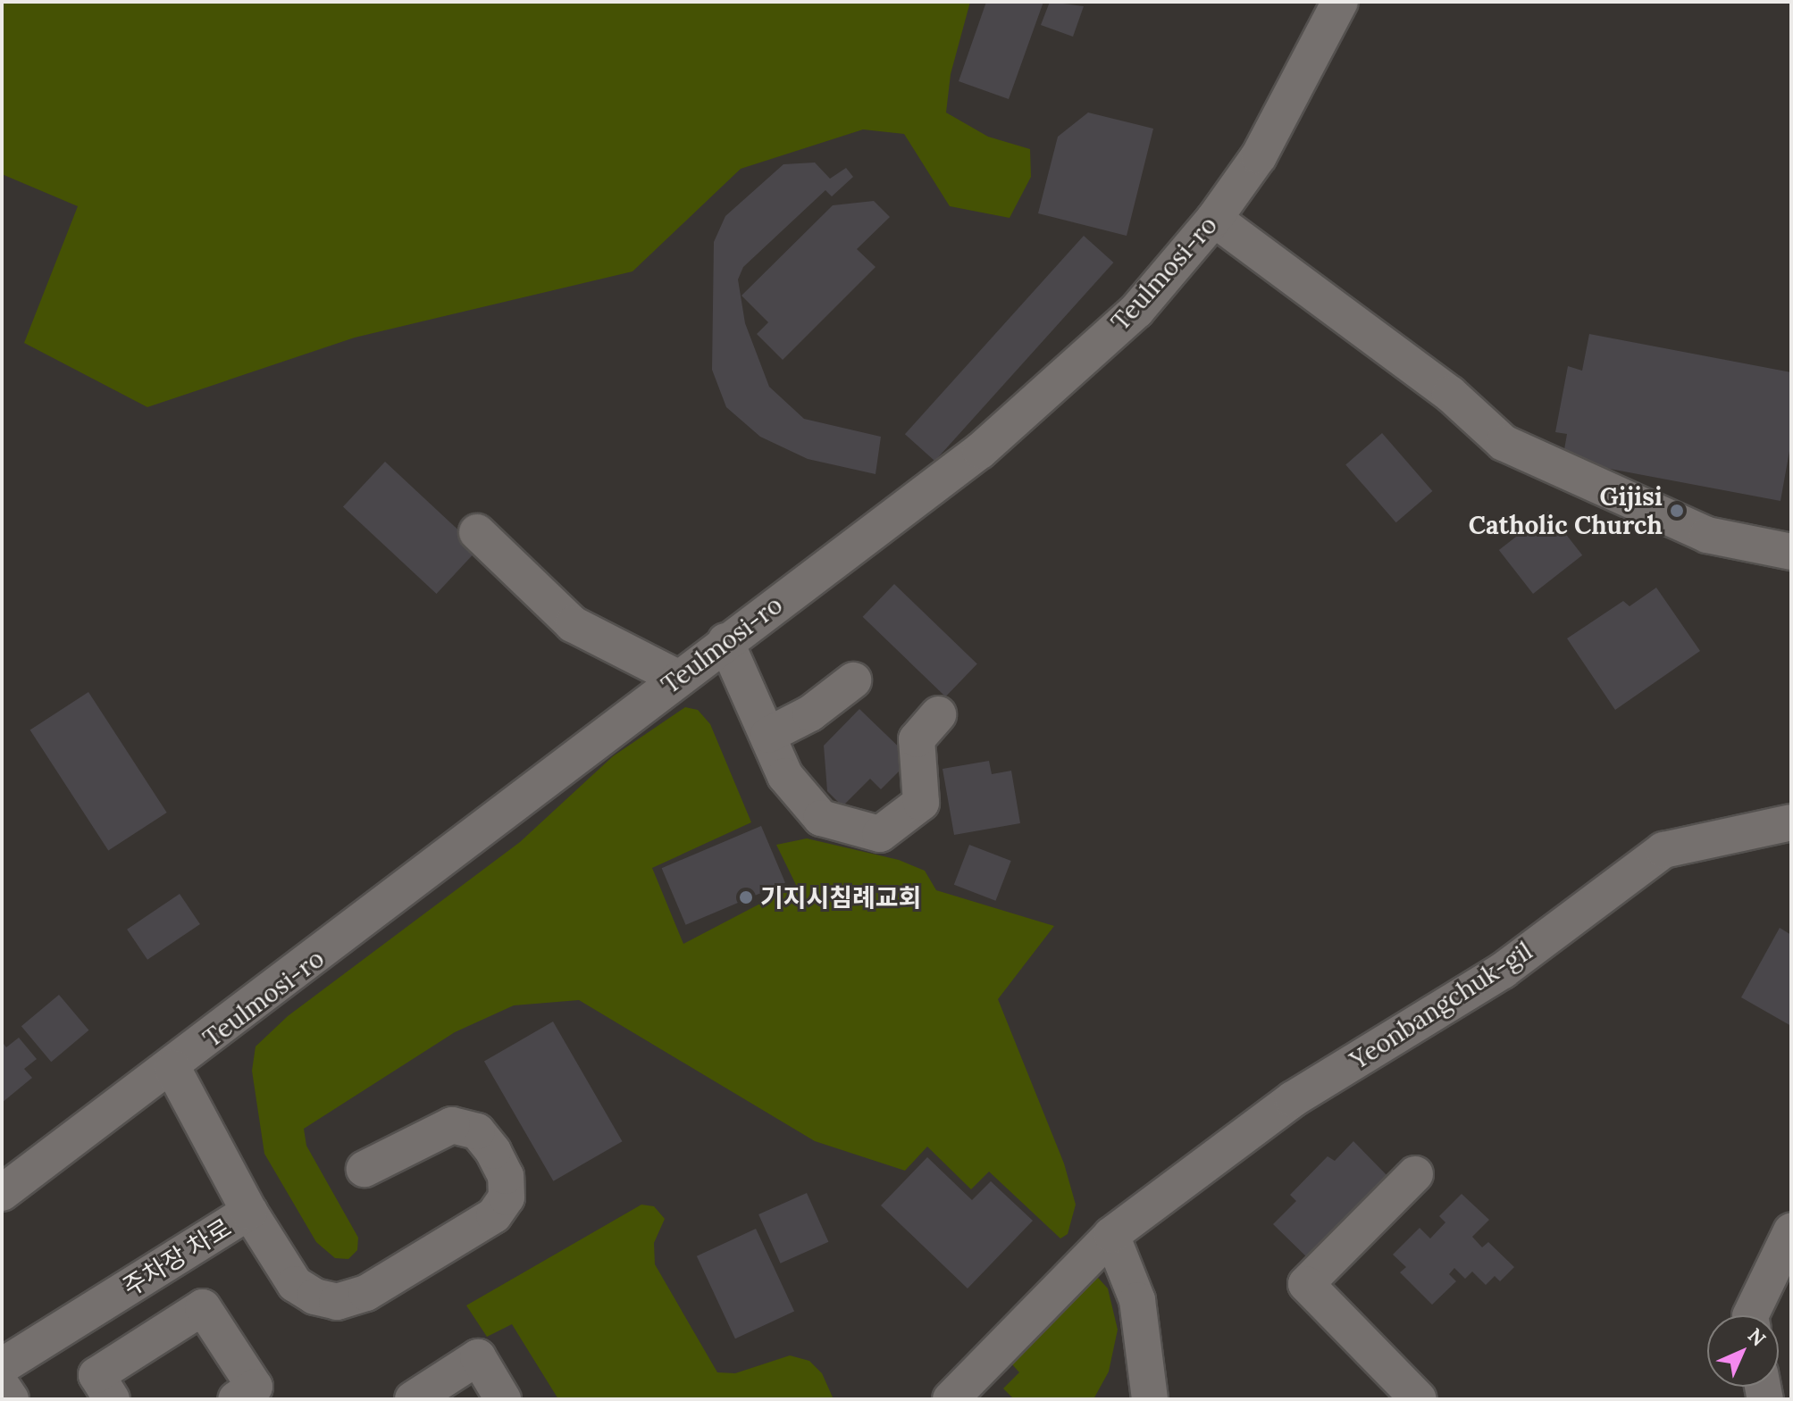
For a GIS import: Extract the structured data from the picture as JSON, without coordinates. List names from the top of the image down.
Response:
{
  "streets": {
    "street": ["Teulmosi-ro", "Yeonbangchuk-gil", "주차장 차로"]
  },
  "crossings": [
    ["Teulmosi-ro", "주차장 차로"]
  ],
  "places": ["Gijisi Catholic Church", "기지시침례교회"],
  "north": "top right"
}
